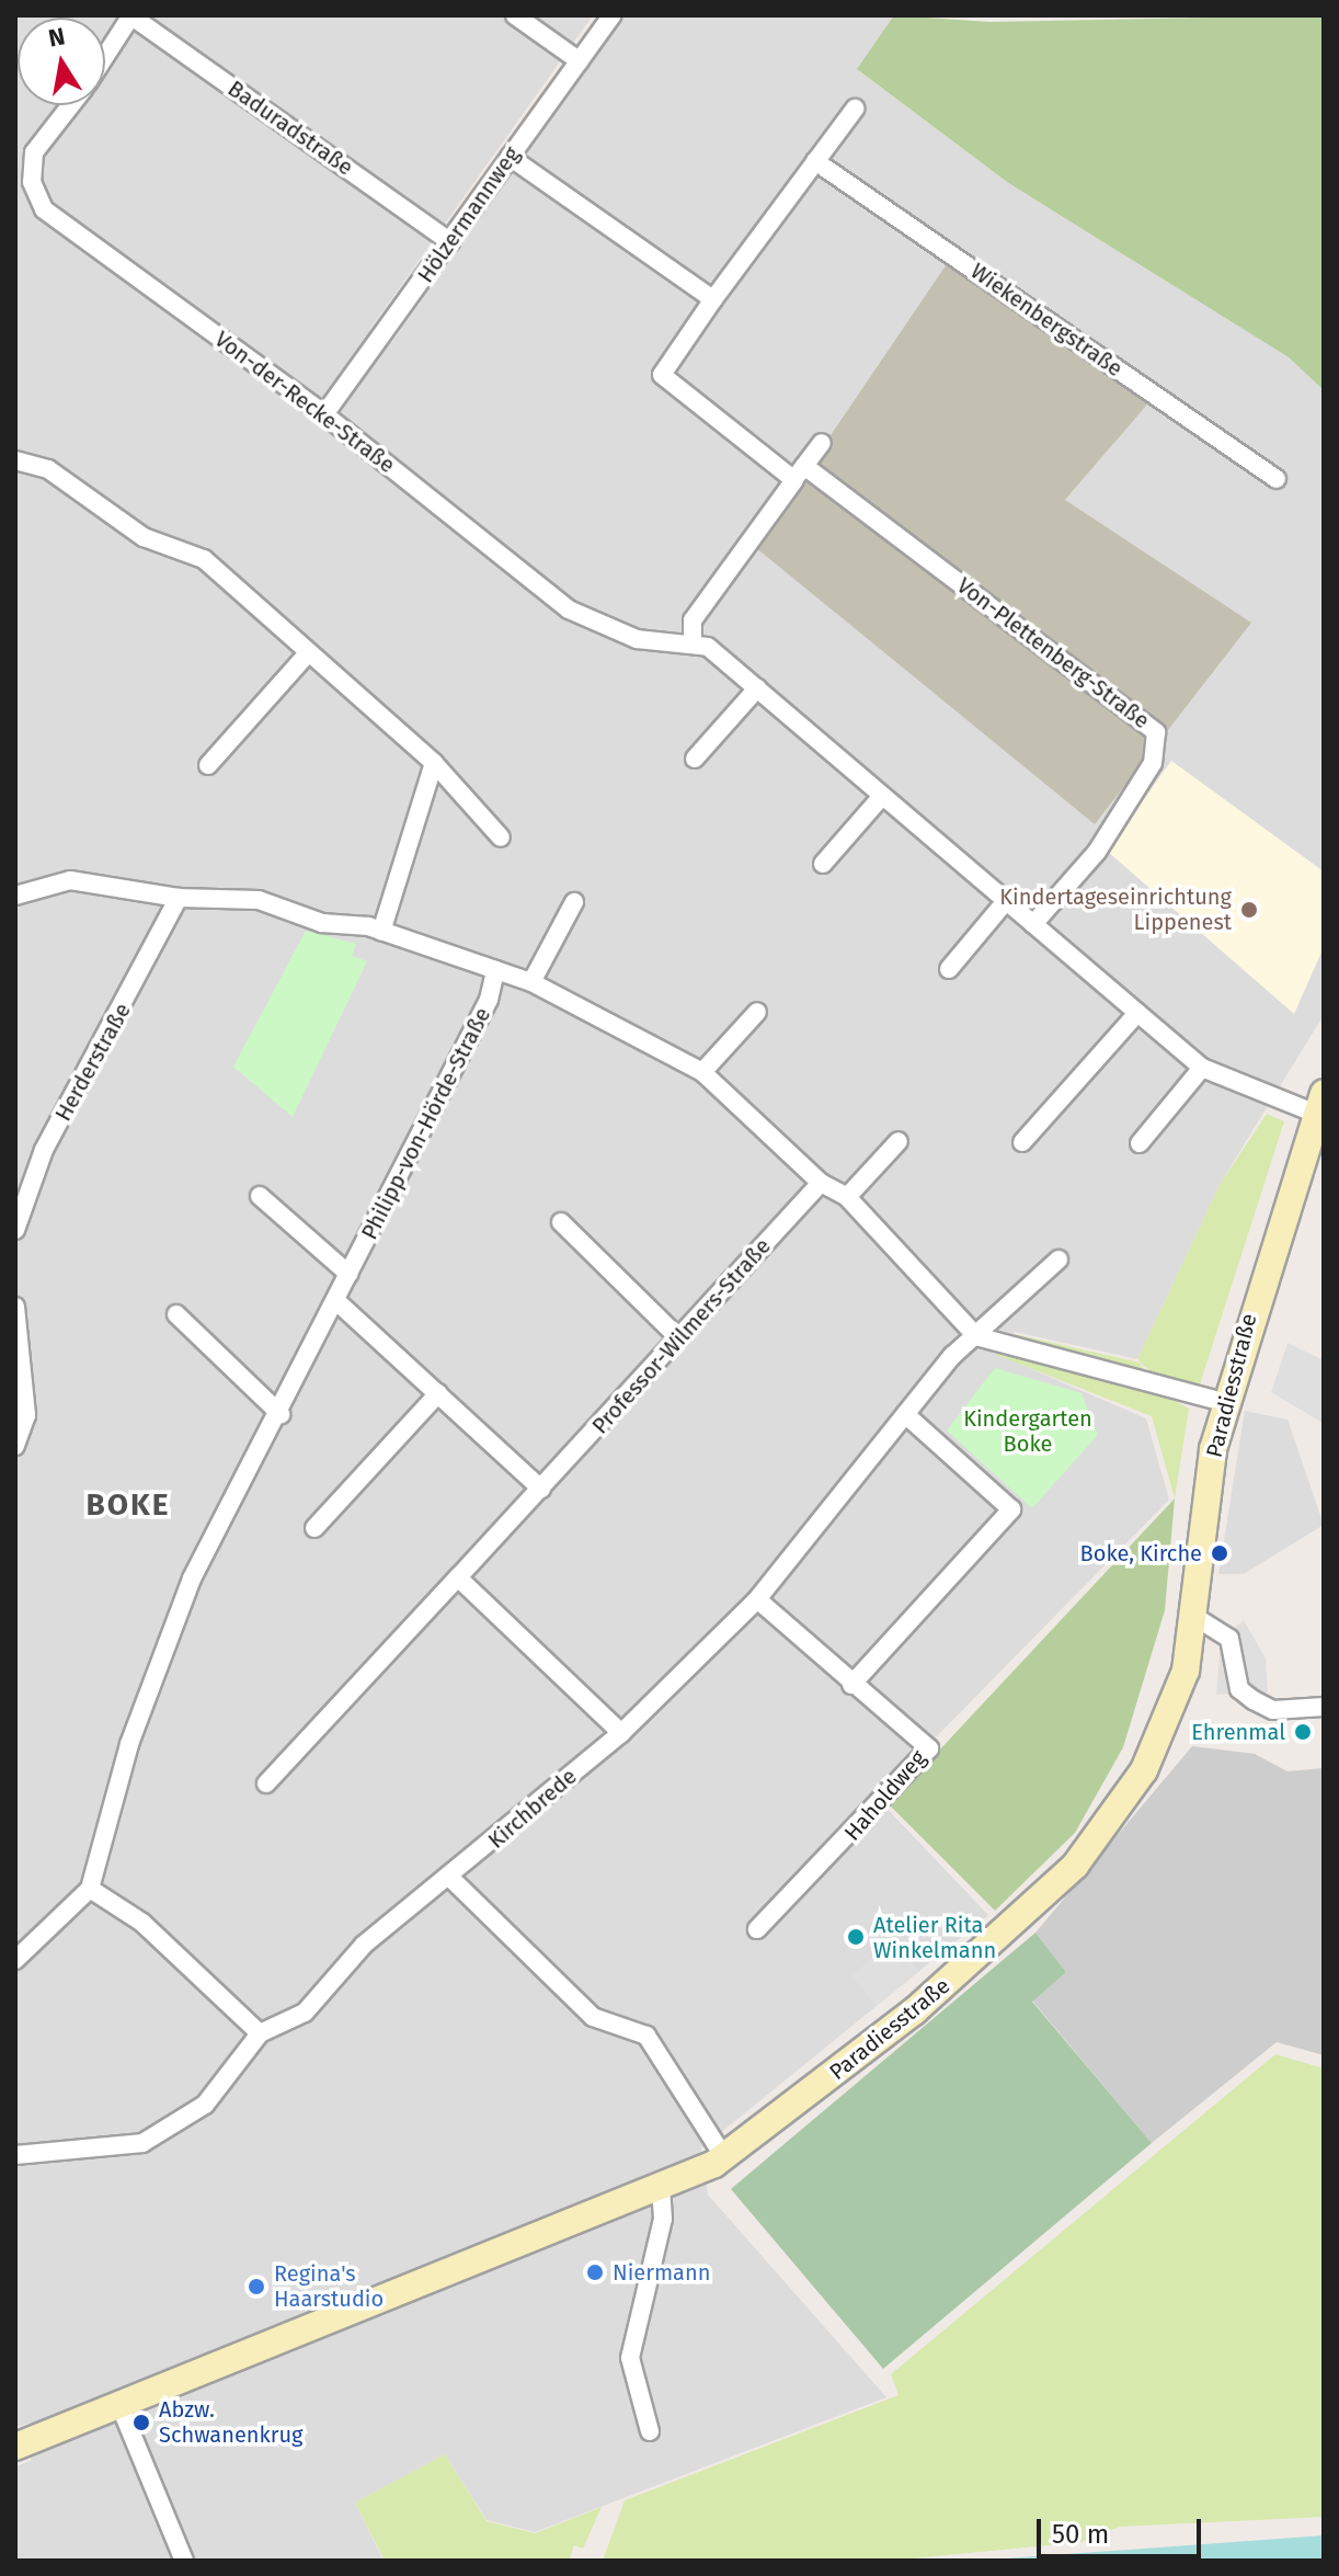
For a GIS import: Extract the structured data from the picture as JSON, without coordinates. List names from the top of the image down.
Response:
{
  "streets": {
    "main road": ["Paradiesstraße"],
    "street": [
      "Baduradstraße",
      "Hölzermannweg",
      "Wiekenbergstraße",
      "Von-der-Recke-Straße",
      "Von-Plettenberg-Straße",
      "Herderstraße",
      "Philipp-von-Hörde-Straße",
      "Professor-Wilmers-Straße",
      "Haholdweg",
      "Kirchbrede"
    ]
  },
  "crossings": [
    ["Baduradstraße", "Hölzermannweg"],
    ["Baduradstraße", "Von-der-Recke-Straße"],
    ["Hölzermannweg", "Von-der-Recke-Straße"],
    ["Haholdweg", "Kirchbrede"]
  ],
  "districts": ["BOKE"],
  "parks": ["Kindergarten Boke"],
  "places": [
    "Kindertageseinrichtung Lippenest",
    "Boke, Kirche",
    "Ehrenmal",
    "Atelier Rita Winkelmann",
    "Niermann",
    "Regina's Haarstudio",
    "Abzw. Schwanenkrug"
  ],
  "scale_bar": "50 m",
  "north": "top"
}
